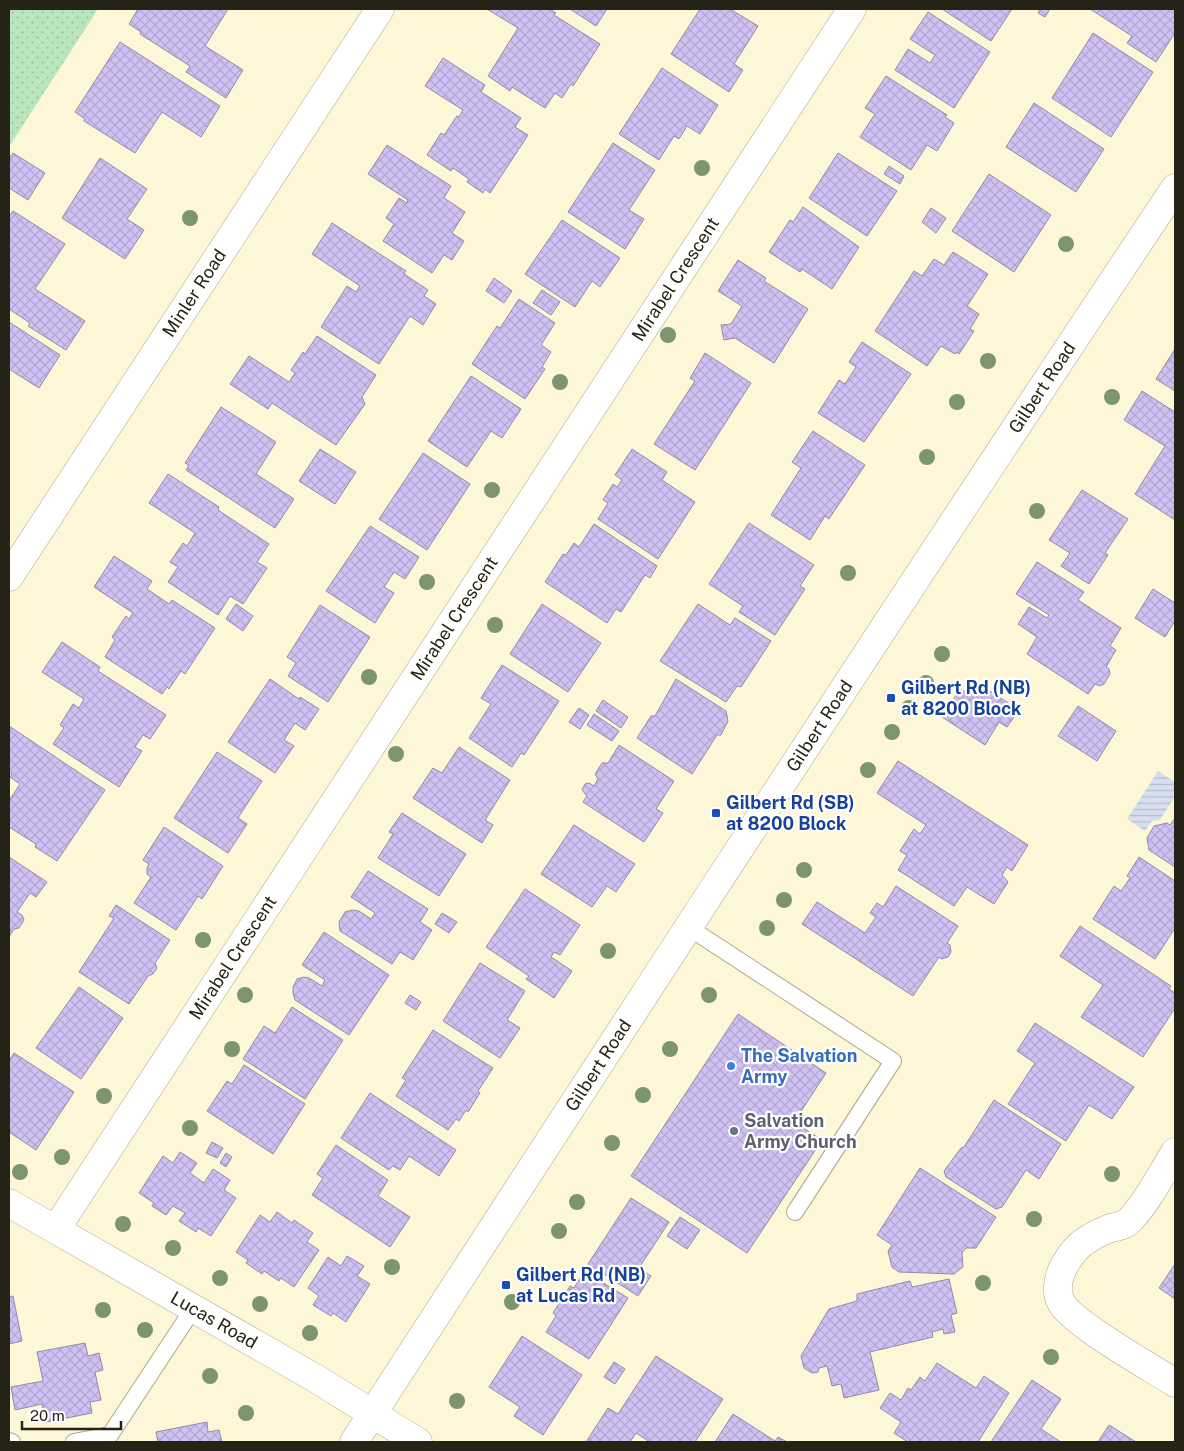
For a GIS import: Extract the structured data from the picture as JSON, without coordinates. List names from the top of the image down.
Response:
{
  "streets": {
    "street": [
      "Mirabel Crescent",
      "Minler Road",
      "Gilbert Road",
      "Lucas Road"
    ]
  },
  "crossings": [
    ["Mirabel Crescent", "Lucas Road"],
    ["Gilbert Road", "Lucas Road"]
  ],
  "places": {
    "transit": ["Gilbert Rd (NB) at 8200 Block", "Gilbert Rd (SB) at 8200 Block", "Gilbert Rd (NB) at Lucas Rd"],
    "other": ["The Salvation Army", "Salvation Army Church"]
  },
  "scale_bar": "20 m"
}
